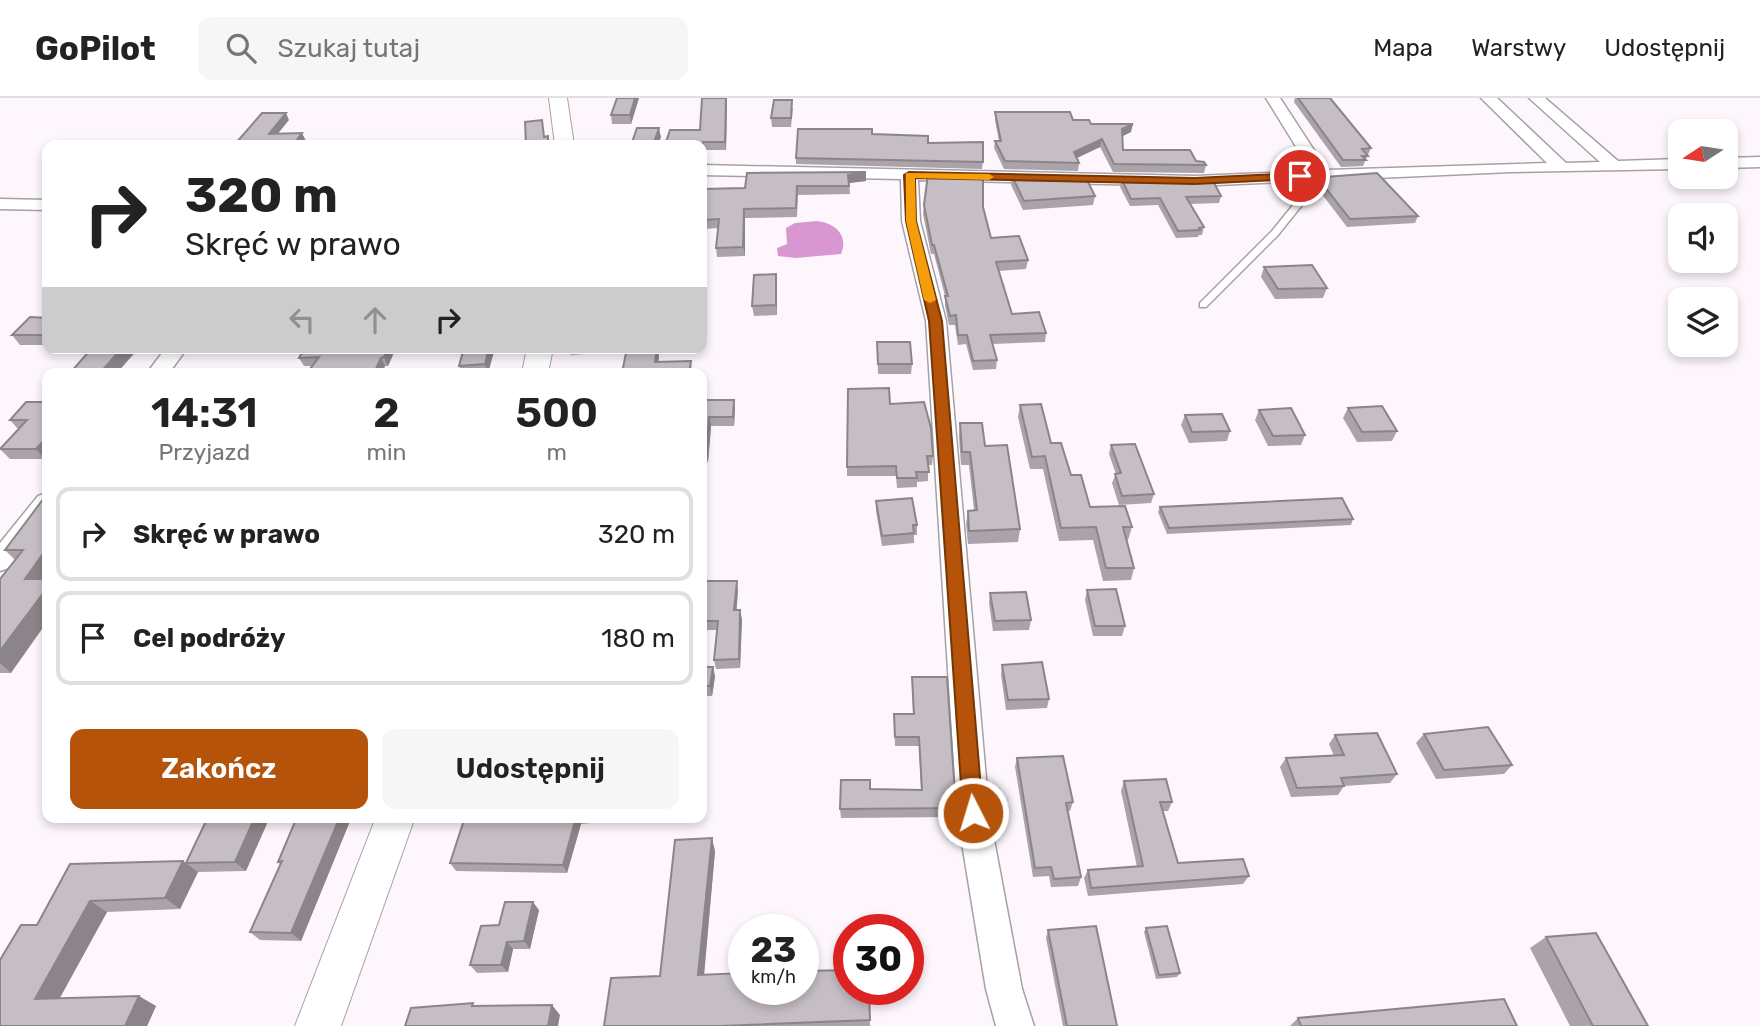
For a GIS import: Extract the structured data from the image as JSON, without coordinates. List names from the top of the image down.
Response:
{
  "north": "left",
  "page": {
    "header": "GoPilot",
    "search": "Szukaj tutaj",
    "nav": ["Mapa", "Warstwy", "Udostępnij"],
    "turn": ["320 m", "Skręć w prawo"],
    "eta": [
      "14:31",
      "Przyjazd",
      "2",
      "min",
      "500",
      "m"
    ],
    "list": [
      {
        "name": "Skręć w prawo",
        "value": "320 m"
      },
      {
        "name": "Cel podróży",
        "value": "180 m"
      }
    ],
    "buttons": ["Zakończ", "Udostępnij"],
    "speed": "23 km/h",
    "limit": "30"
  }
}
